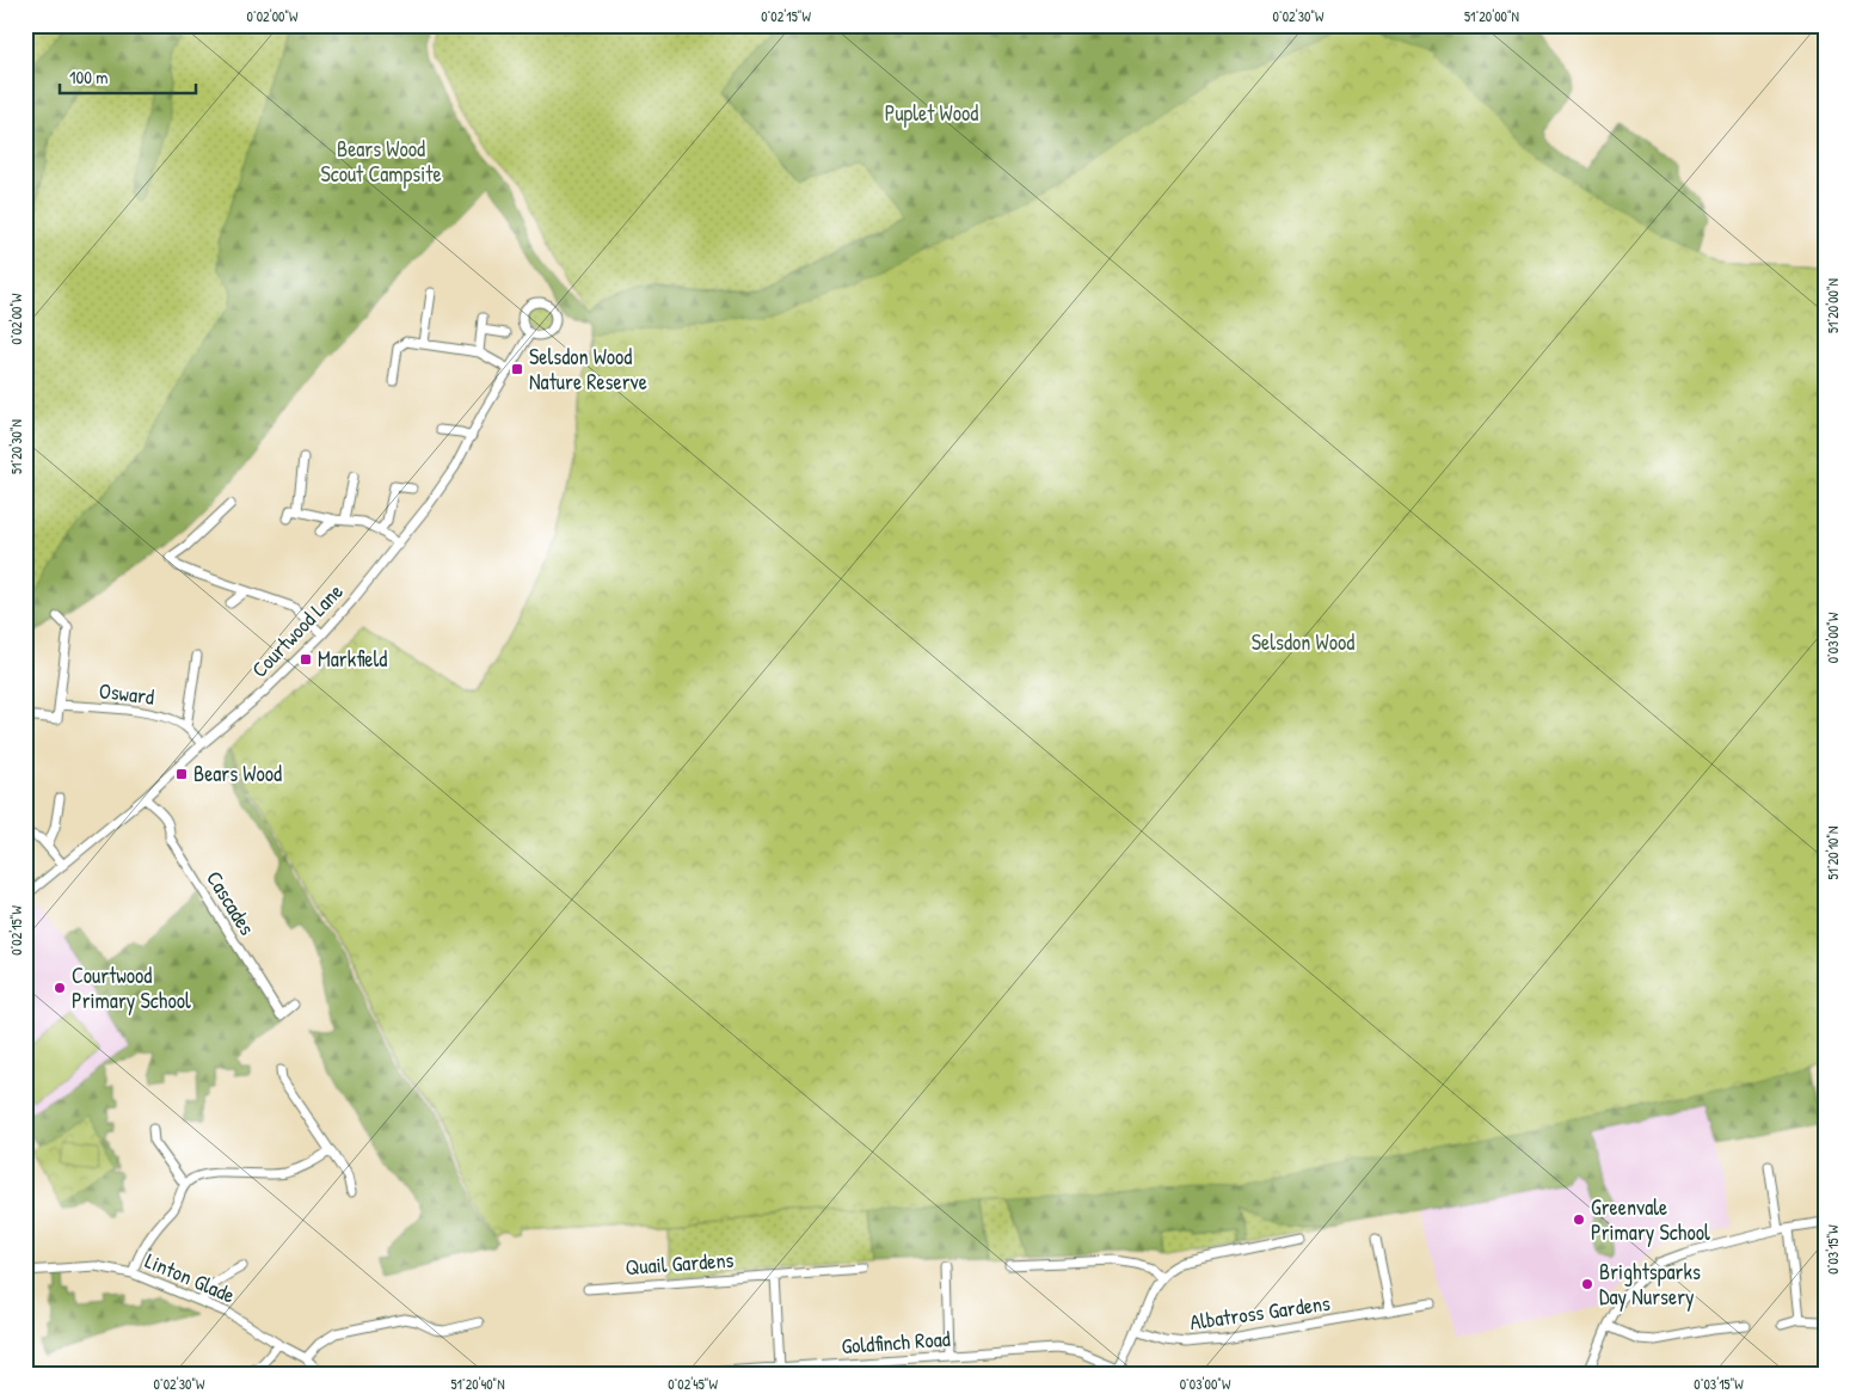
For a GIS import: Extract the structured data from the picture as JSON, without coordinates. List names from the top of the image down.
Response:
{
  "streets": {
    "street": [
      "Courtwood Lane",
      "Osward",
      "Cascades",
      "Quail Gardens",
      "Linton Glade",
      "Albatross Gardens",
      "Goldfinch Road"
    ]
  },
  "crossings": [
    ["Courtwood Lane", "Osward"],
    ["Courtwood Lane", "Cascades"]
  ],
  "parks": ["Puplet Wood", "Bears Wood Scout Campsite", "Selsdon Wood"],
  "places": {
    "transit": ["Selsdon Wood Nature Reserve", "Markfield", "Bears Wood"],
    "other": ["Courtwood Primary School", "Greenvale Primary School", "Brightsparks Day Nursery"]
  },
  "scale_bar": "100 m",
  "coordinates": [
    "0°02'00\"W",
    "0°02'15\"W",
    "0°02'30\"W",
    "51°20'00\"N",
    "51°20'30\"N",
    "0°03'00\"W",
    "51°20'10\"N",
    "0°03'15\"W",
    "51°20'40\"N",
    "0°02'45\"W"
  ]
}
